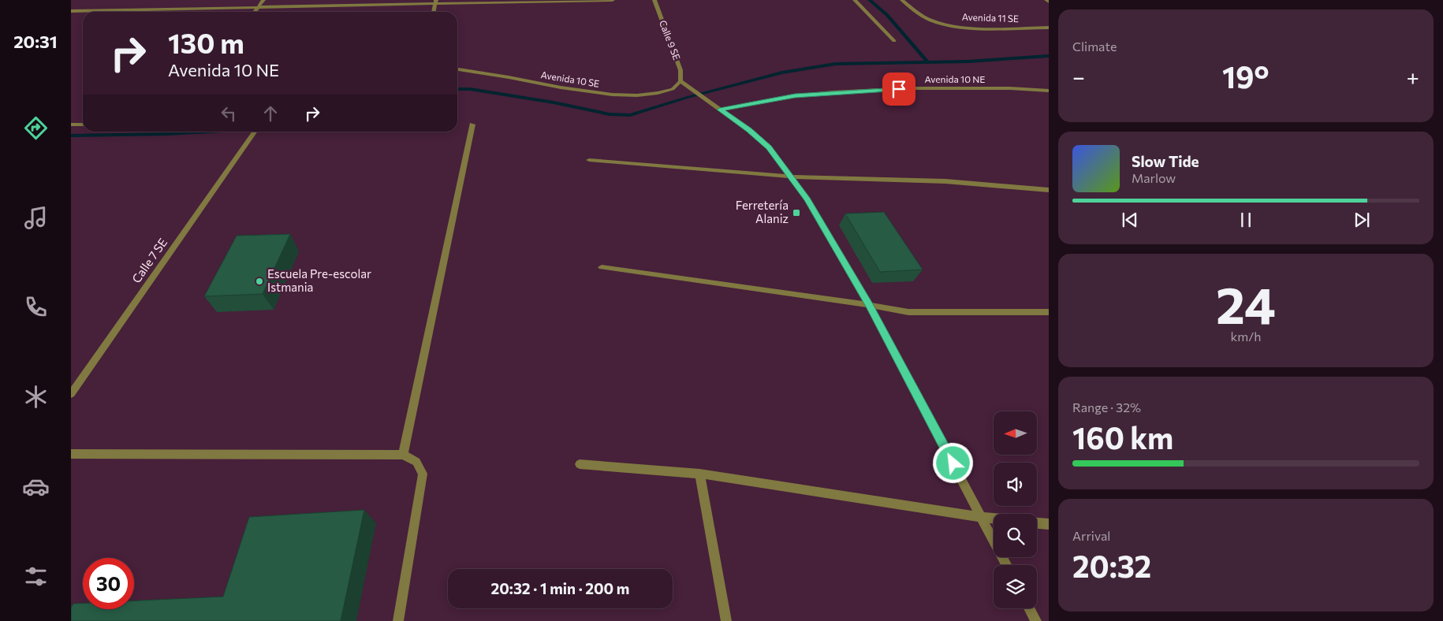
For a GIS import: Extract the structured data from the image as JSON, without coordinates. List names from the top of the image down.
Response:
{
  "streets": {
    "street": [
      "Avenida 11 SE",
      "Calle 9 SE",
      "Avenida 10 SE",
      "Avenida 10 NE",
      "Calle 7 SE"
    ]
  },
  "crossings": [
    ["Calle 9 SE", "Avenida 10 SE"]
  ],
  "places": {
    "transit": ["Ferretería Alaniz"],
    "other": ["Escuela Pre-escolar Istmania"]
  },
  "north": "left",
  "page": {
    "tabs": "20:31",
    "tile": [
      "Climate",
      ["24", "km/h"],
      ["Range · 32%", "160 km"],
      ["Arrival", "20:32"]
    ],
    "turn": ["130 m", "Avenida 10 NE"],
    "heat": ["−", "19°", "+"],
    "song": ["Slow Tide", "Marlow"],
    "limit": "30",
    "trip": "20:32 · 1 min · 200 m"
  }
}
